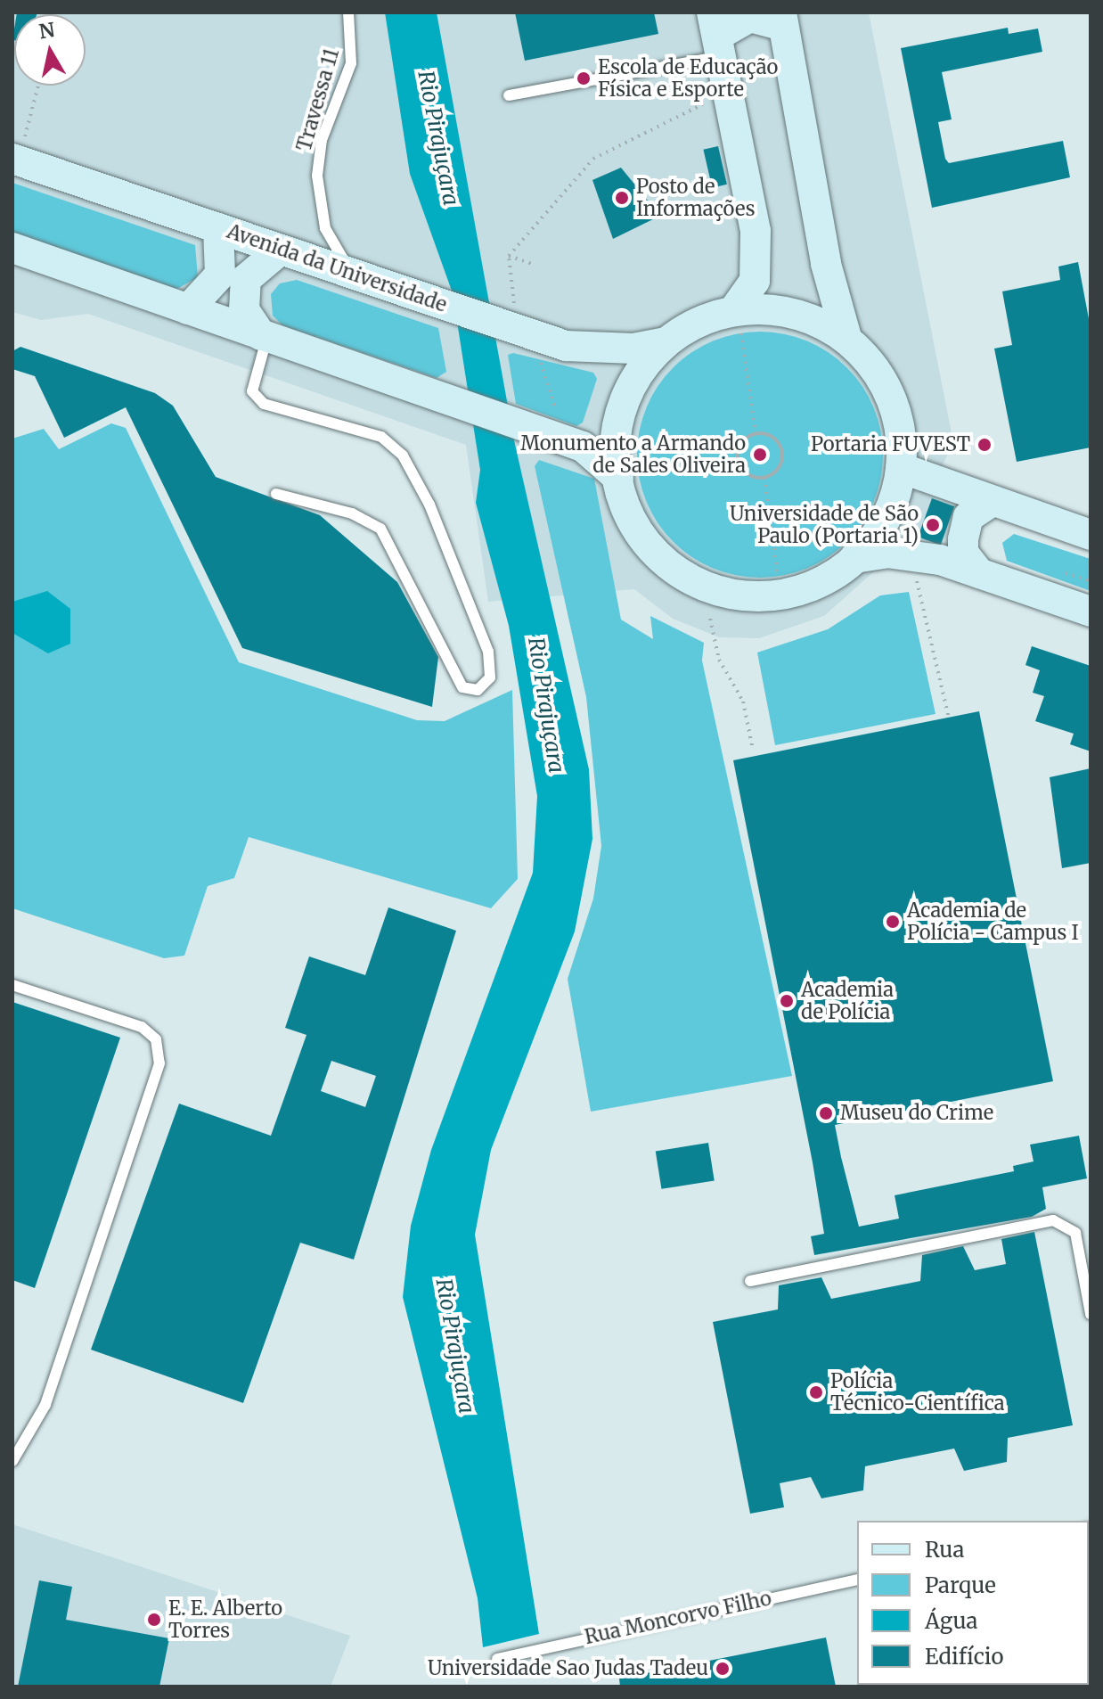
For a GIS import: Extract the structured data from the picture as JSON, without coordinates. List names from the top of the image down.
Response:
{
  "streets": {
    "main road": ["Avenida da Universidade"],
    "lane": ["Travessa 11", "Rua Moncorvo Filho"]
  },
  "crossings": [
    ["Travessa 11", "Avenida da Universidade"]
  ],
  "water": ["Rio Pirajuçara"],
  "places": [
    "Escola de Educação Física e Esporte",
    "Posto de Informações",
    "Portaria FUVEST",
    "Monumento a Armando de Sales Oliveira",
    "Universidade de São Paulo (Portaria 1)",
    "Academia de Polícia - Campus I",
    "Academia de Polícia",
    "Museu do Crime",
    "Polícia Técnico-Científica",
    "E. E. Alberto Torres",
    "Universidade Sao Judas Tadeu"
  ],
  "legend": [
    "Rua",
    "Parque",
    "Água",
    "Edifício"
  ],
  "north": "top"
}
